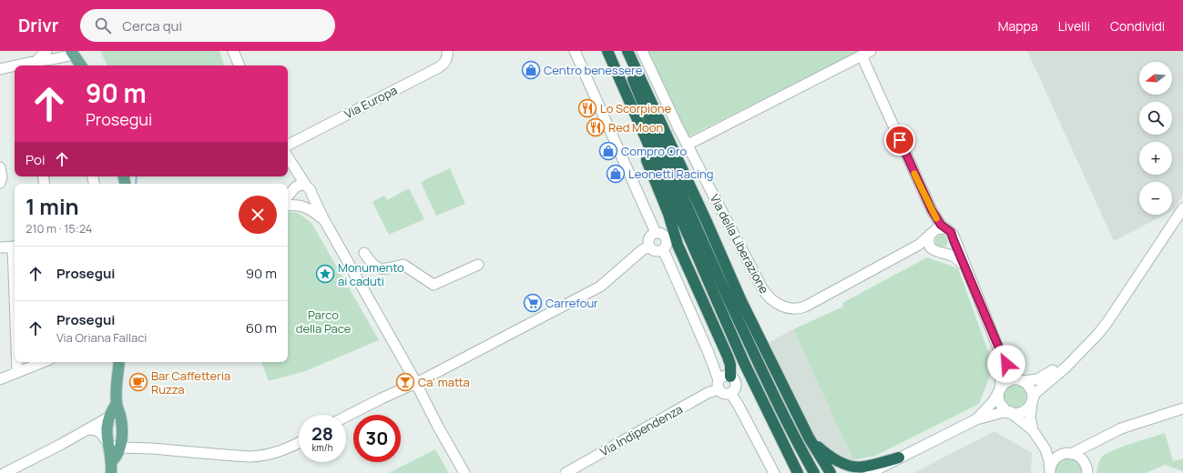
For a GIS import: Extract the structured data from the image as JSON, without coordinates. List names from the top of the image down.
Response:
{
  "streets": {
    "street": ["Via Europa", "Via della Liberazione", "Via Indipendenza"]
  },
  "parks": ["Parco della Pace"],
  "places": {
    "shop": ["Centro benessere", "Compro Oro", "Leonetti Racing"],
    "restaurant": ["Lo Scorpione", "Red Moon"],
    "place": ["Monumento ai caduti"],
    "supermarket": ["Carrefour"],
    "cafe": ["Bar Caffetteria Ruzza"],
    "bar": ["Ca' matta"]
  },
  "north": "left",
  "page": {
    "header": "Drivr",
    "search": "Cerca qui",
    "nav": ["Mappa", "Livelli", "Condividi"],
    "map_buttons": ["+", "−"],
    "turn": ["90 m", "Prosegui"],
    "then": "Poi",
    "heading": ["1 min", "210 m · 15:24"],
    "list": [
      {
        "name": "Prosegui",
        "value": "90 m"
      },
      {
        "name": "Prosegui",
        "note": "Via Oriana Fallaci",
        "value": "60 m"
      }
    ],
    "speed": "28 km/h",
    "limit": "30"
  }
}
